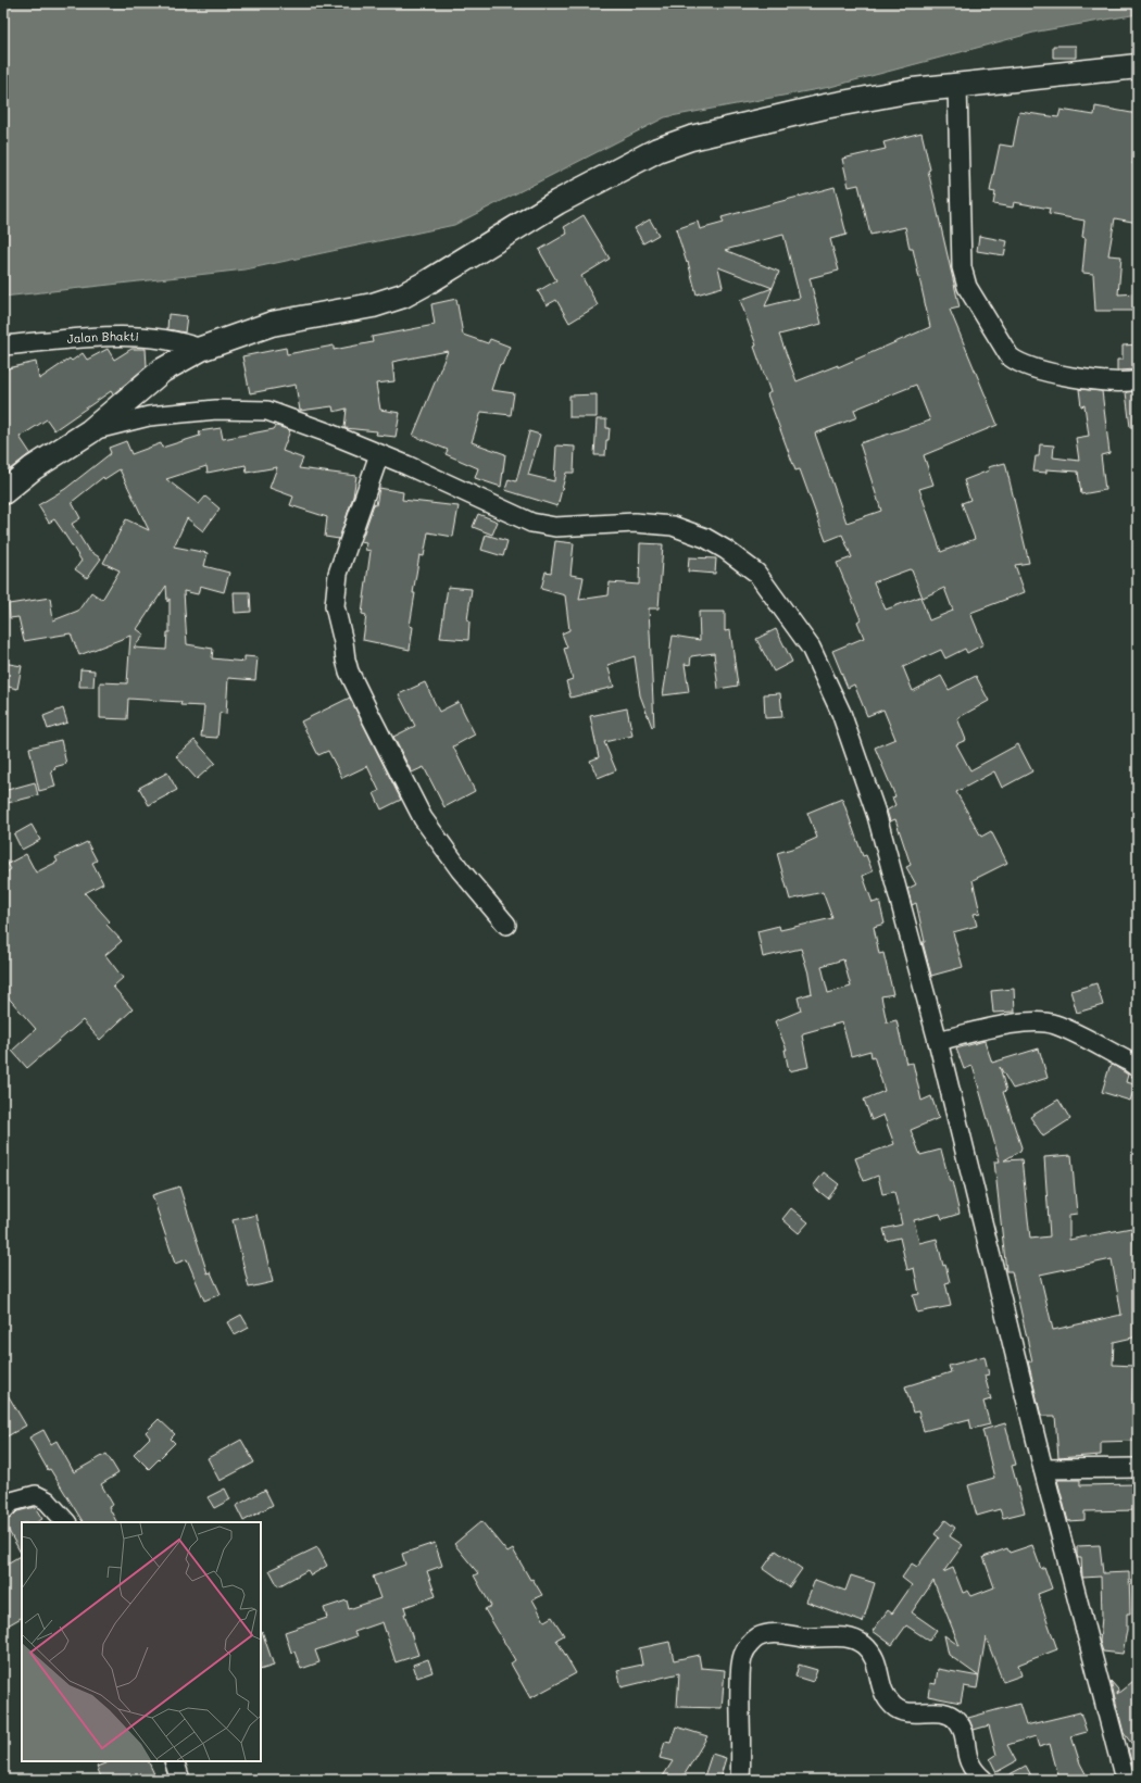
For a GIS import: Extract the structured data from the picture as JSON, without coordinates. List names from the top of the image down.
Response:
{
  "streets": {
    "street": ["Jalan Bhakti"]
  }
}
